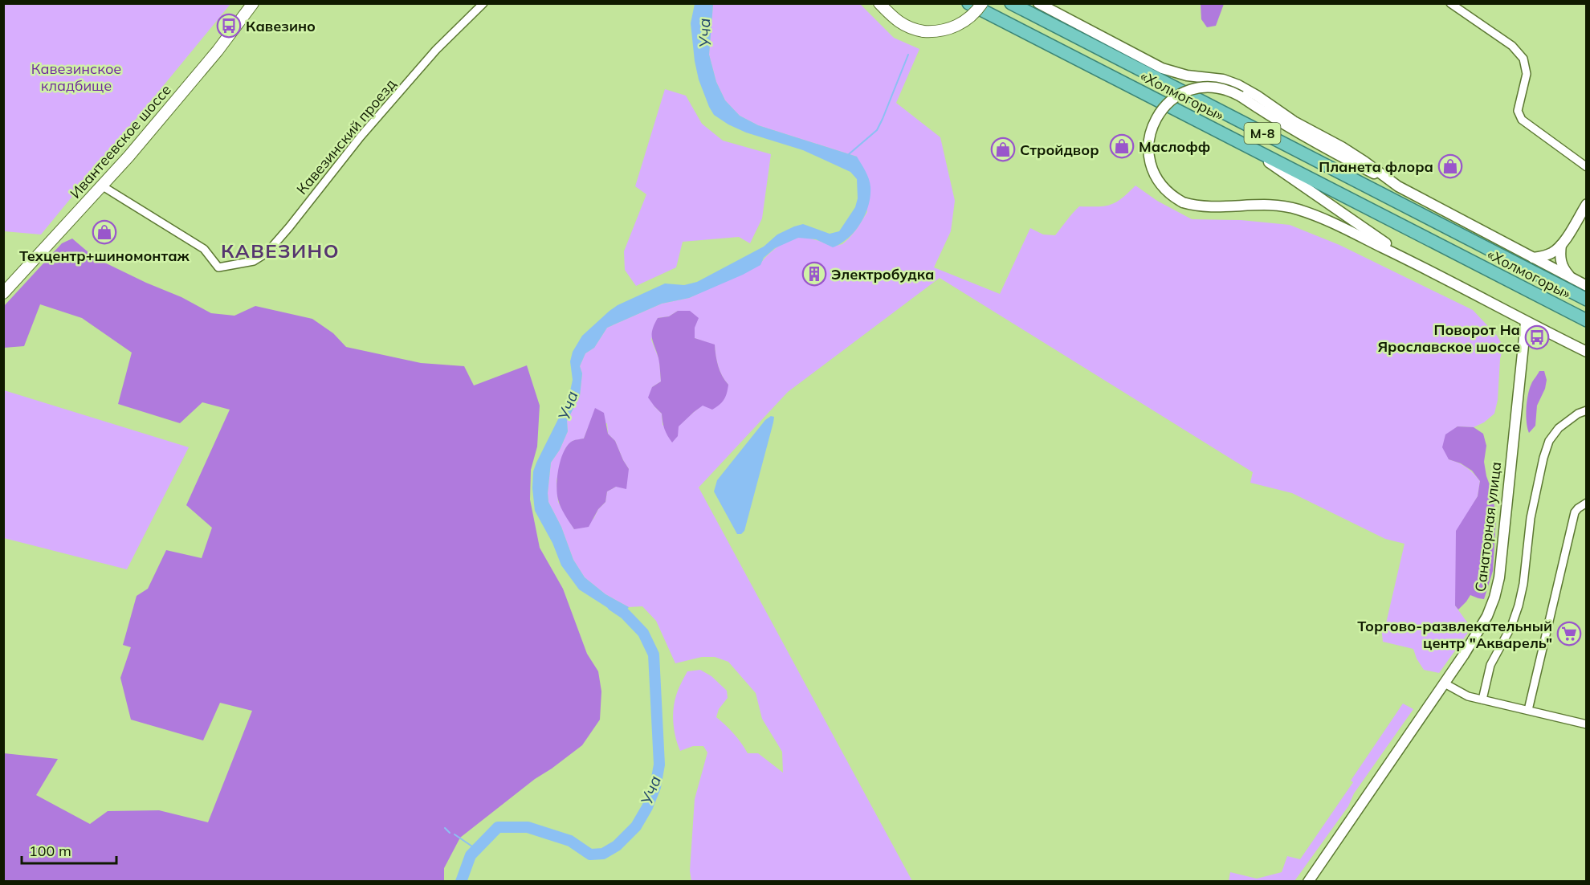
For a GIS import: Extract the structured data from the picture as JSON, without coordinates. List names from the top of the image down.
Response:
{
  "streets": {
    "highway": ["«Холмогоры»", "М-8"],
    "main road": ["Ивантеевское шоссе"],
    "street": ["Кавезинский проезд", "Санаторная улица"]
  },
  "crossings": [
    ["Кавезинский проезд", "Ивантеевское шоссе"]
  ],
  "districts": ["КАВЕЗИНО"],
  "water": ["Уча"],
  "parks": ["Кавезинское кладбище"],
  "places": {
    "bus stop": ["Кавезино", "Поворот На Ярославское шоссе"],
    "shop": [
      "Маслофф",
      "Стройдвор",
      "Планета флора",
      "Техцентр+шиномонтаж"
    ],
    "building": ["Электробудка"],
    "supermarket": ["Торгово-развлекательный центр \"Акварель\""]
  },
  "scale_bar": "100 m"
}
